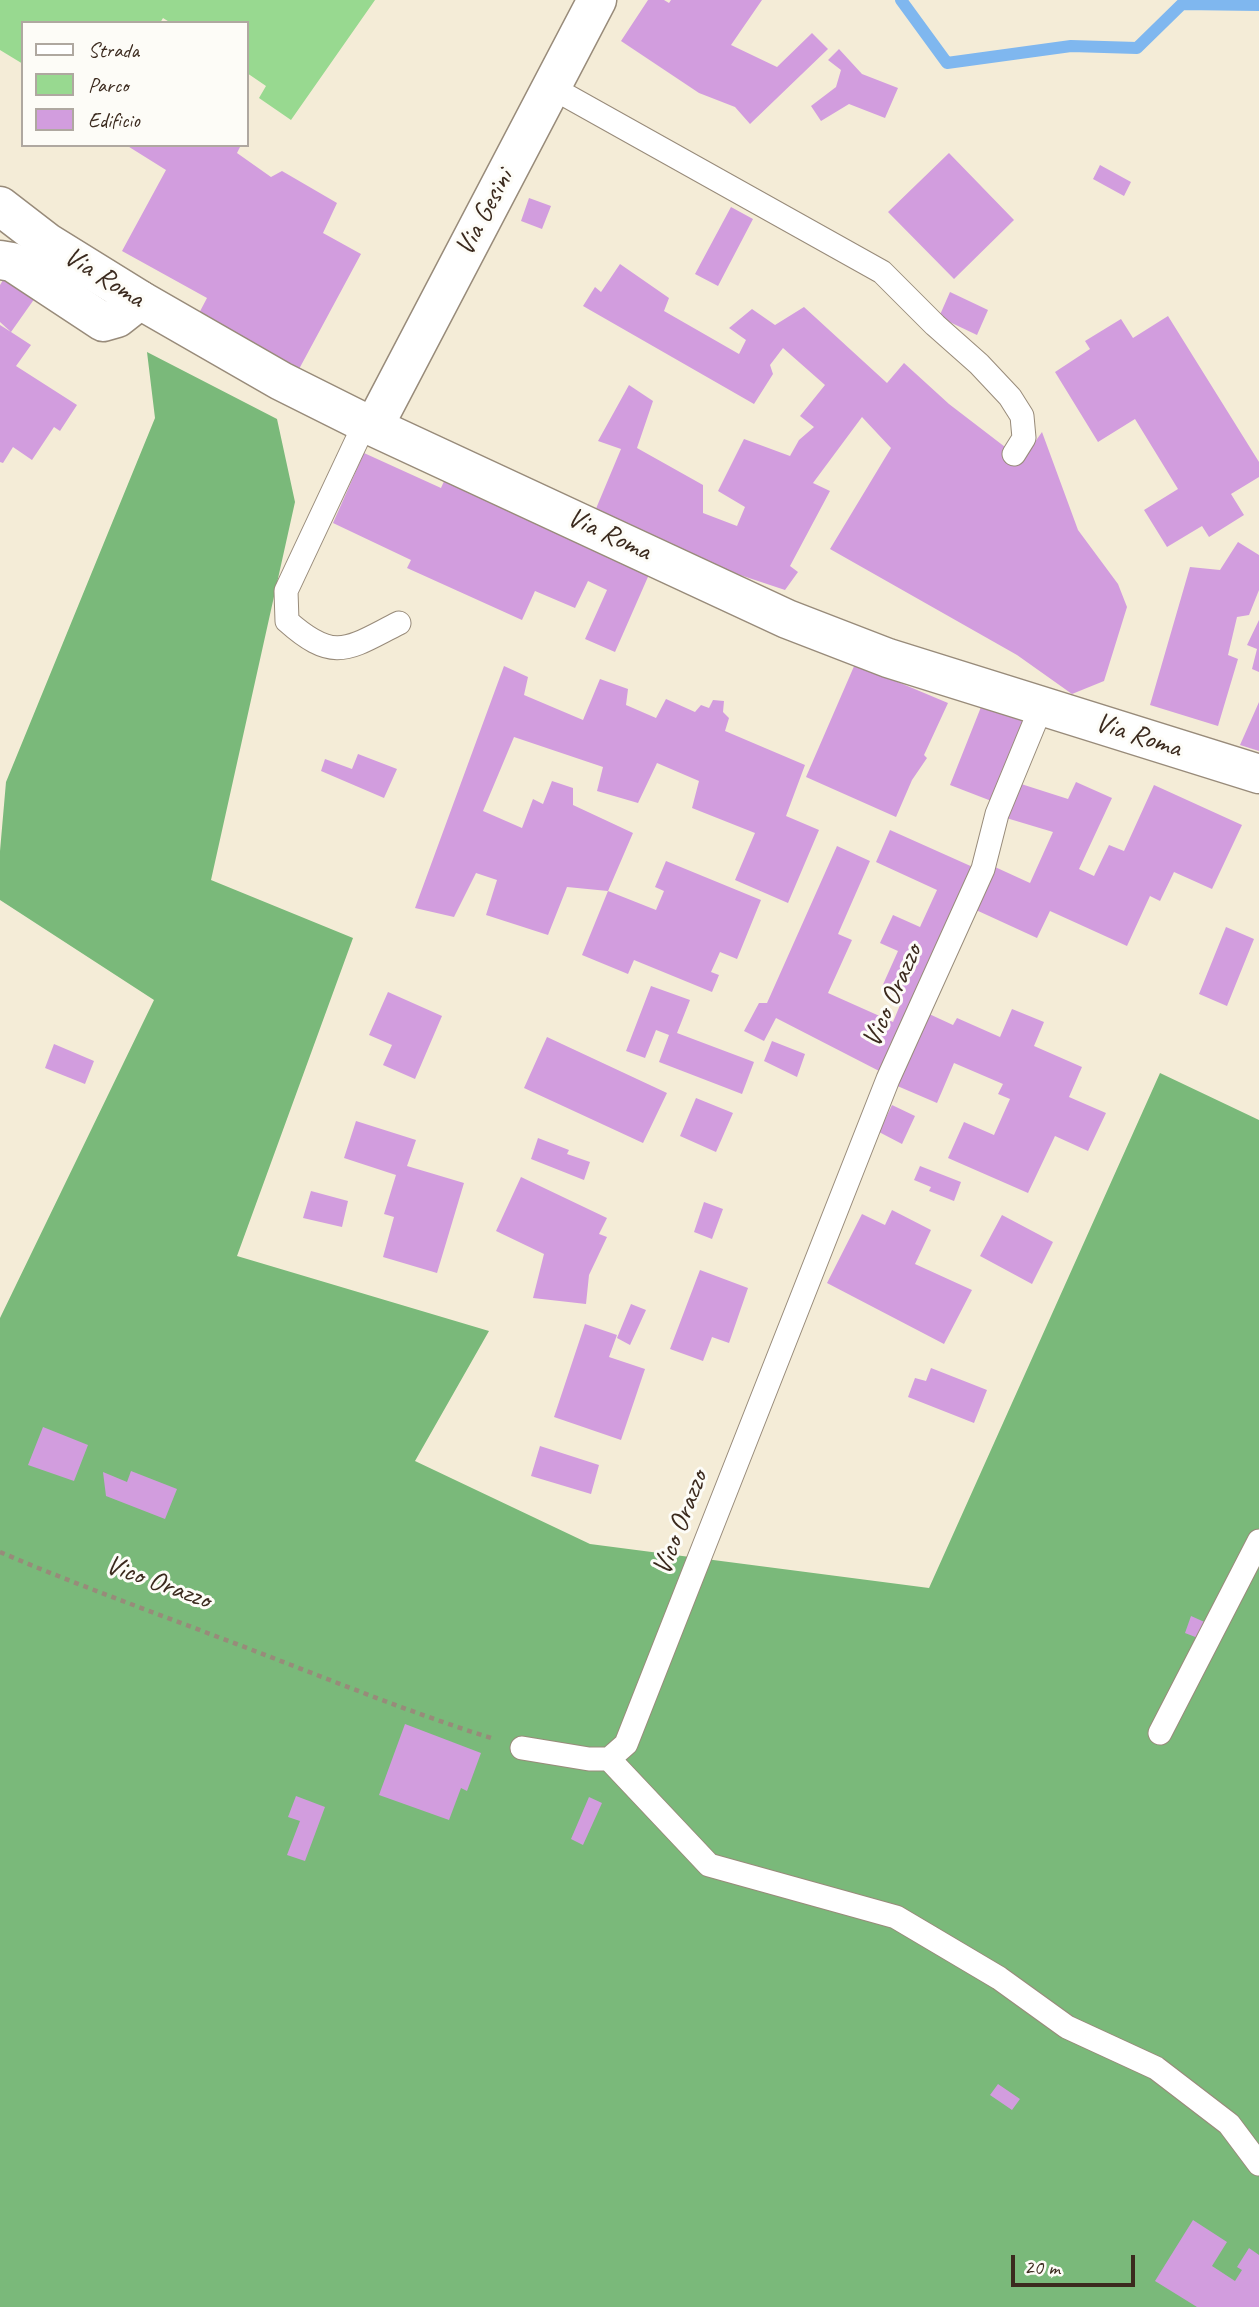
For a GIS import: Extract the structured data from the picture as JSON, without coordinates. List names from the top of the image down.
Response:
{
  "streets": {
    "street": ["Via Gesini", "Via Roma"],
    "lane": ["Vico Orazzo"]
  },
  "crossings": [
    ["Via Gesini", "Via Roma"],
    ["Via Roma", "Vico Orazzo"]
  ],
  "legend": ["Strada", "Parco", "Edificio"],
  "scale_bar": "20 m"
}
